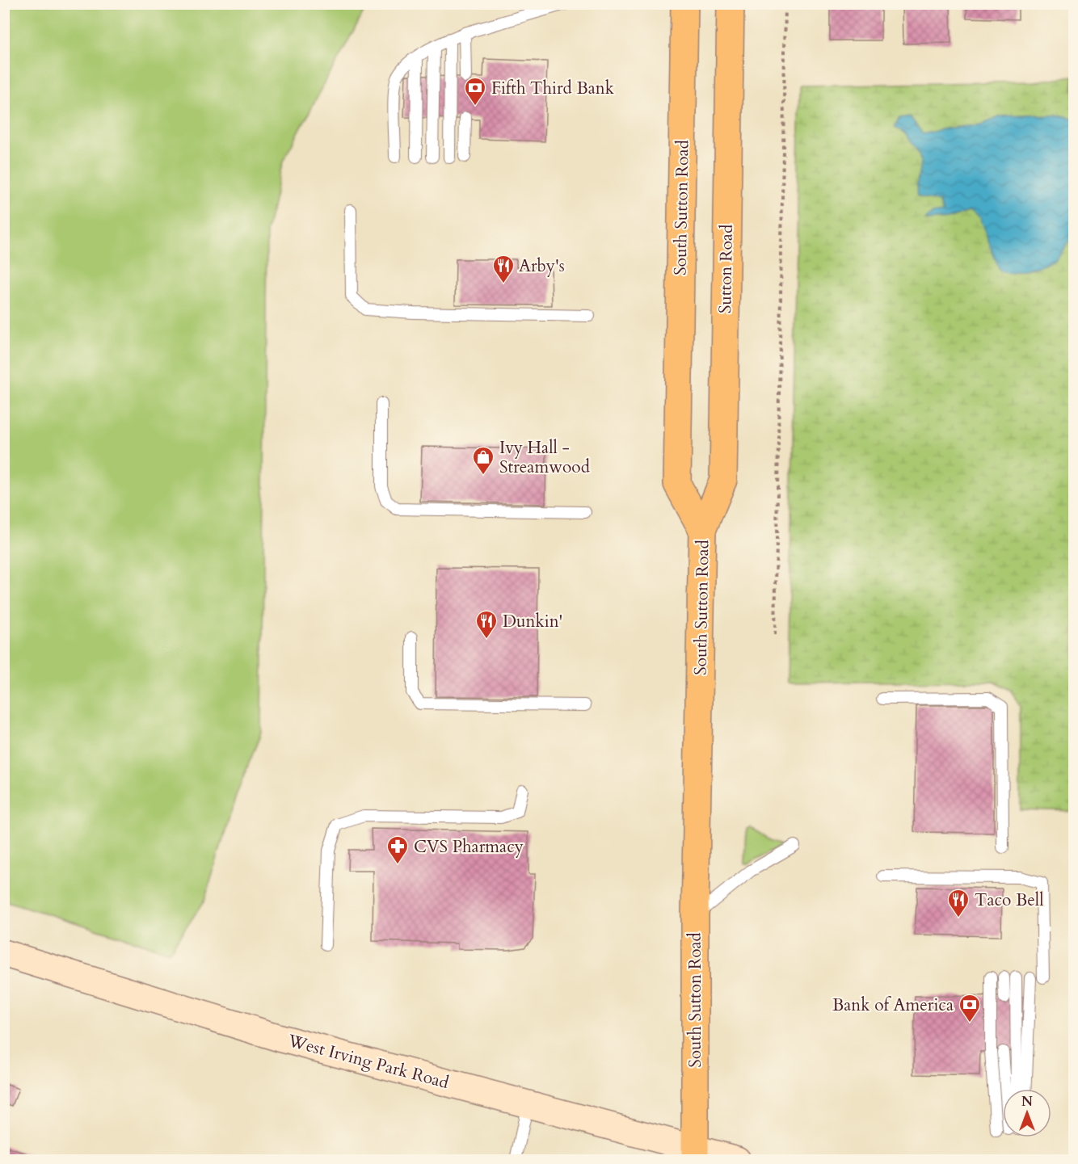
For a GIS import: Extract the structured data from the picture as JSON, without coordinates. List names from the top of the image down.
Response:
{
  "streets": {
    "main road": ["South Sutton Road", "Sutton Road", "West Irving Park Road"]
  },
  "crossings": [
    ["South Sutton Road", "Sutton Road"],
    ["South Sutton Road", "West Irving Park Road"]
  ],
  "places": {
    "bank": ["Fifth Third Bank", "Bank of America"],
    "restaurant": ["Arby's", "Dunkin'", "Taco Bell"],
    "shop": ["Ivy Hall - Streamwood"],
    "pharmacy": ["CVS Pharmacy"]
  },
  "north": "top"
}
